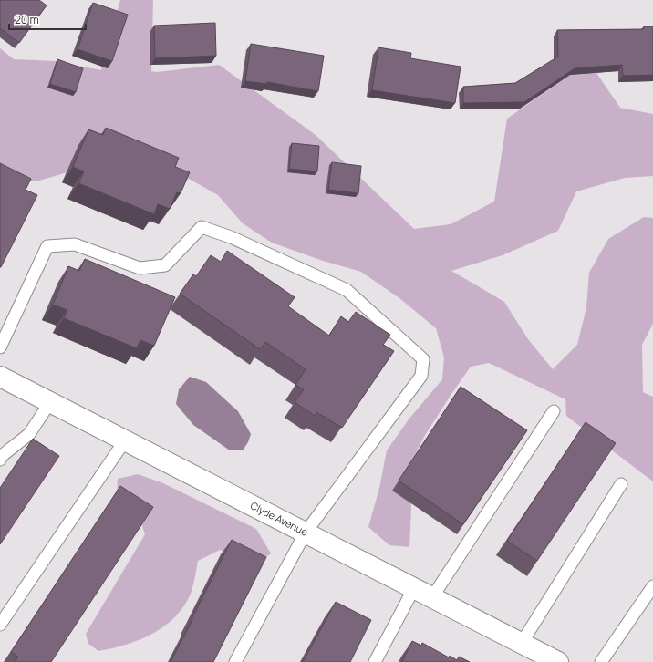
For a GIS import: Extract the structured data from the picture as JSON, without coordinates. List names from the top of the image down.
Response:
{
  "streets": {
    "street": ["Clyde Avenue"]
  },
  "scale_bar": "20 m"
}
